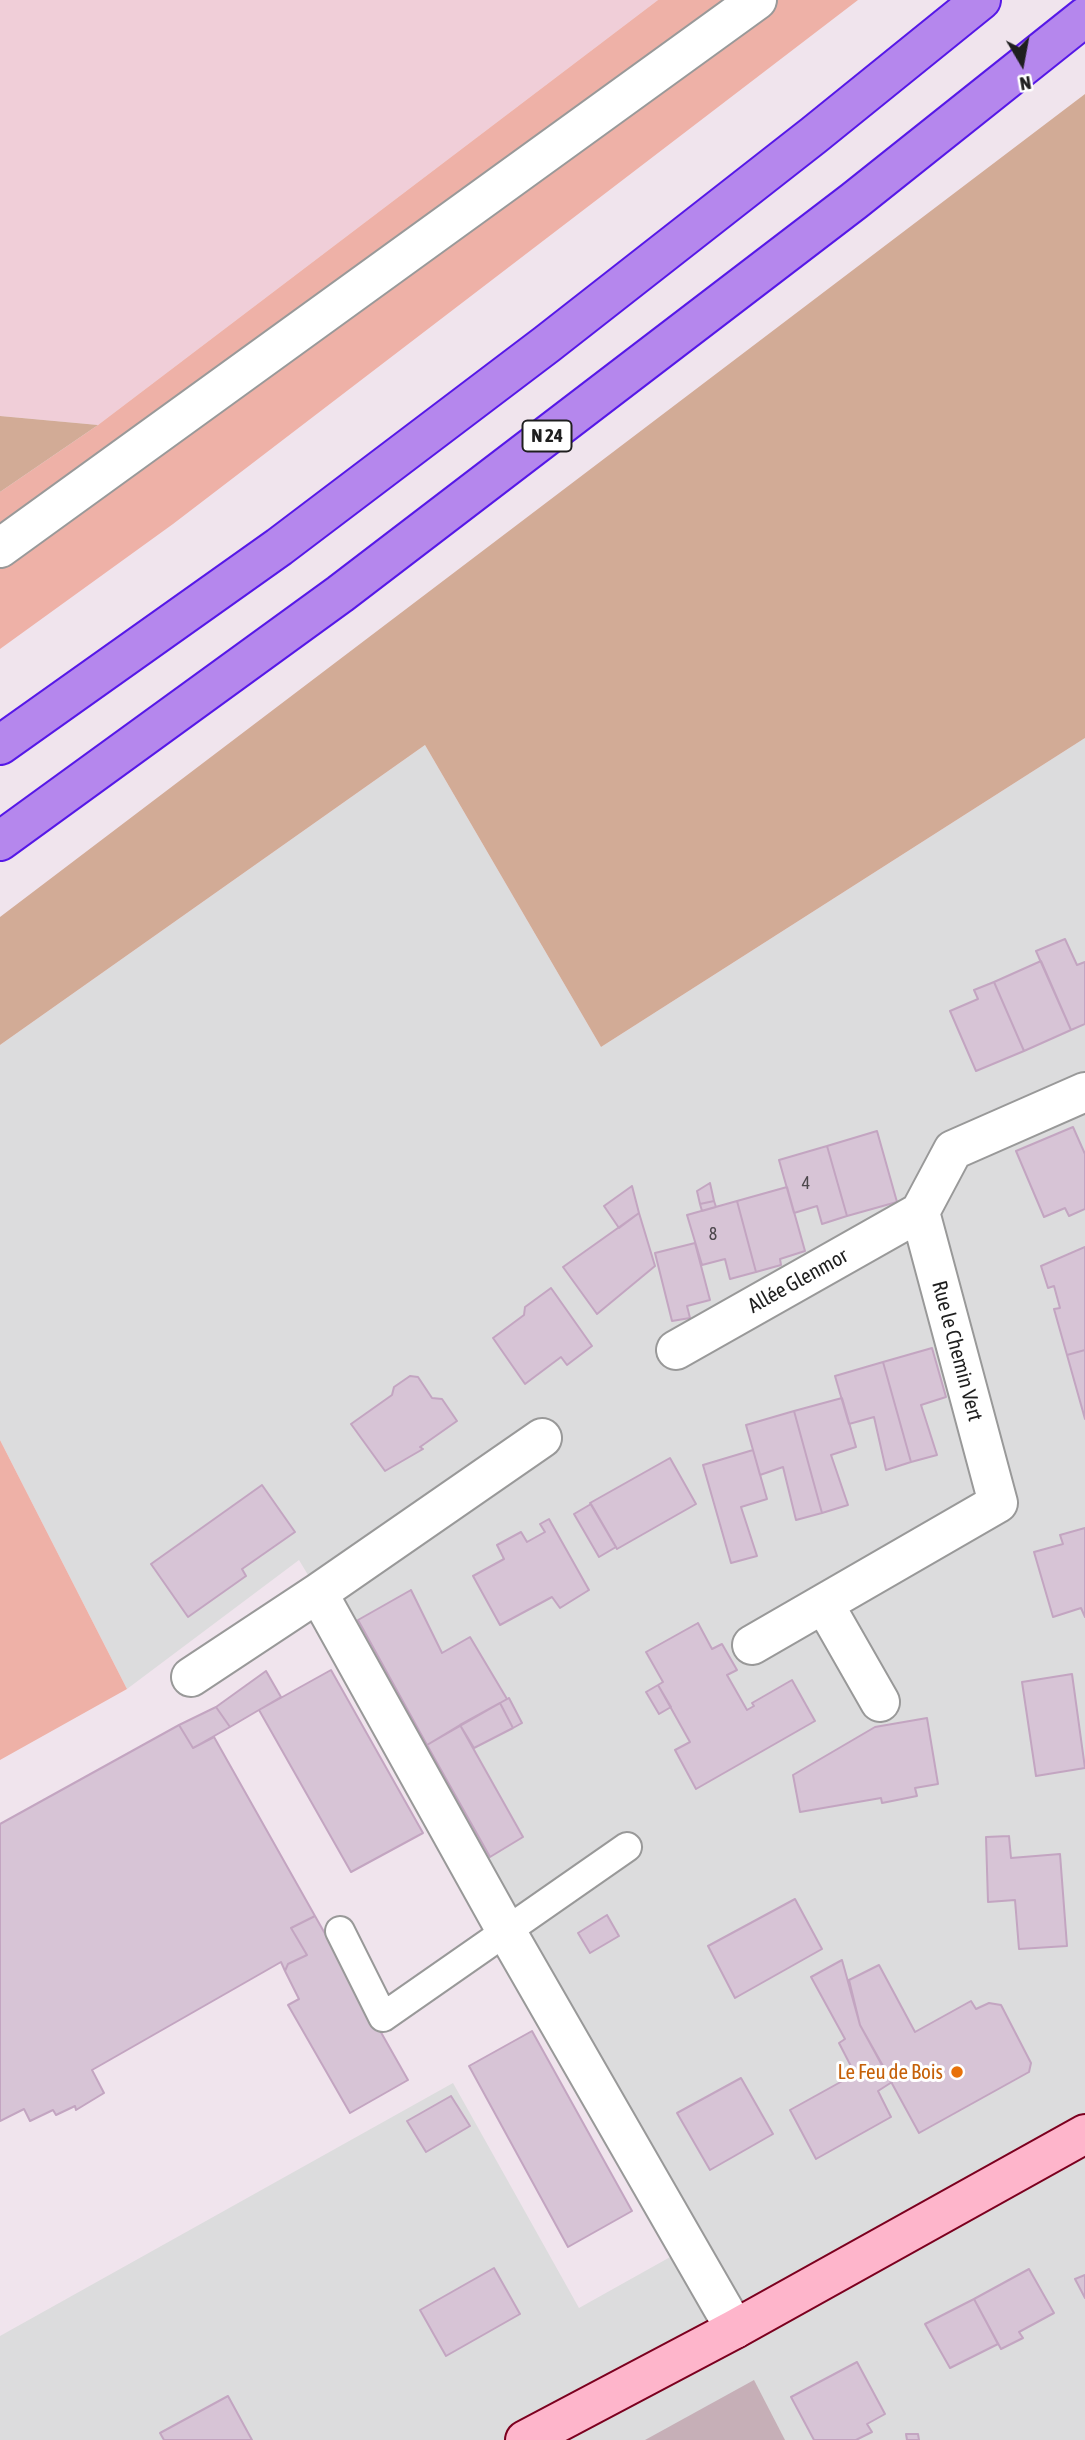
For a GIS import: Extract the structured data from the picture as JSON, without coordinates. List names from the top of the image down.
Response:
{
  "streets": {
    "highway": ["N 24"],
    "street": ["Allée Glenmor", "Rue le Chemin Vert"]
  },
  "crossings": [
    ["Allée Glenmor", "Rue le Chemin Vert"]
  ],
  "places": ["Le Feu de Bois"],
  "house_numbers": ["4", "8"],
  "north": "bottom"
}
